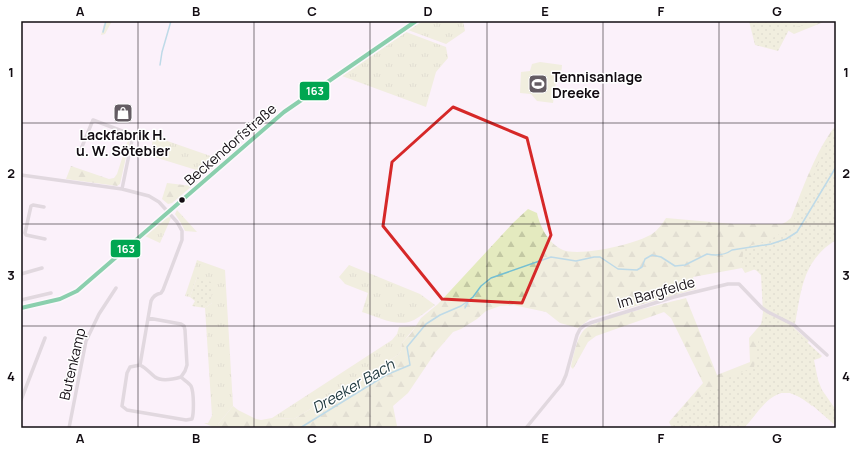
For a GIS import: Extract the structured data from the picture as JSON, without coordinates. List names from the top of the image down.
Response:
{
  "streets": {
    "street": ["Beckendorfstraße", "Im Bargfelde", "Butenkamp"]
  },
  "water": ["Dreeker Bach"],
  "places": {
    "sports": ["Tennisanlage Dreeke"],
    "shop": ["Lackfabrik H. u. W. Sötebier"]
  },
  "lines": ["transit line 163"],
  "grid": {
    "columns": [
      "A",
      "B",
      "C",
      "D",
      "E",
      "F",
      "G"
    ],
    "rows": [
      "1",
      "2",
      "3",
      "4"
    ]
  }
}
